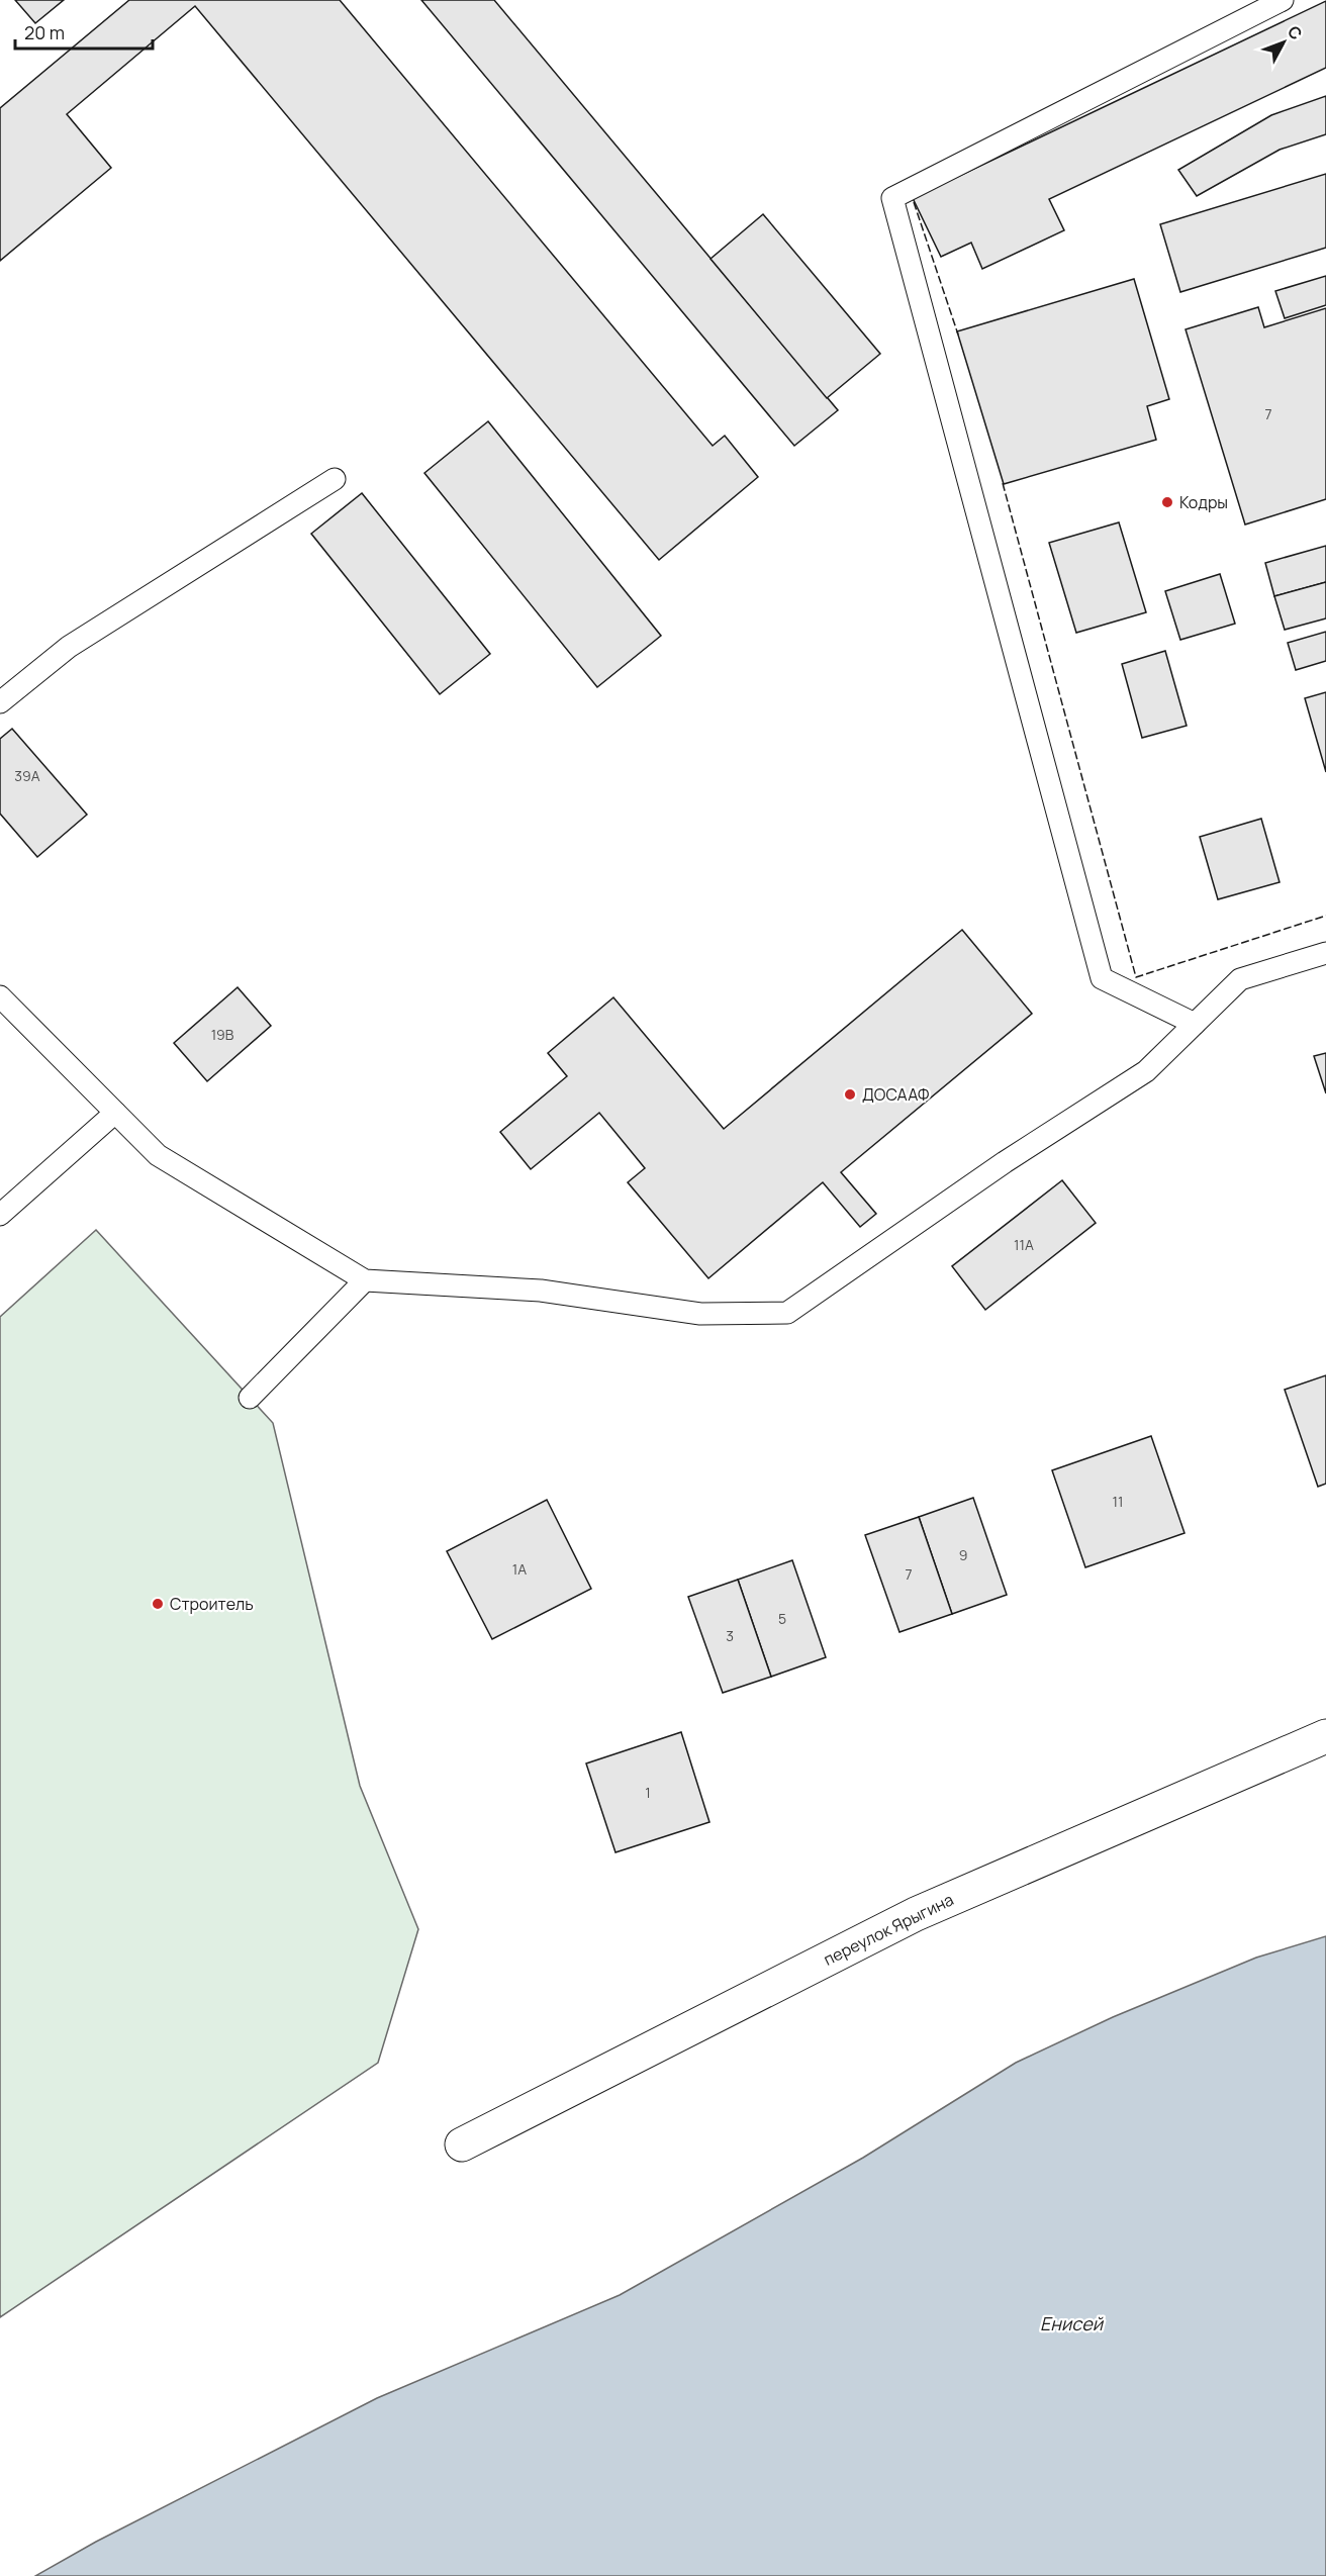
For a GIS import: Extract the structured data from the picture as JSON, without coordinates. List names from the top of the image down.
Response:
{
  "streets": {
    "street": ["переулок Ярыгина"]
  },
  "water": ["Енисей"],
  "places": ["Кодры", "ДОСААФ", "Строитель"],
  "house_numbers": [
    "7",
    "39А",
    "19В",
    "11А",
    "11",
    "9",
    "1А",
    "7",
    "5",
    "3",
    "1"
  ],
  "scale_bar": "20 m",
  "north": "top right"
}
